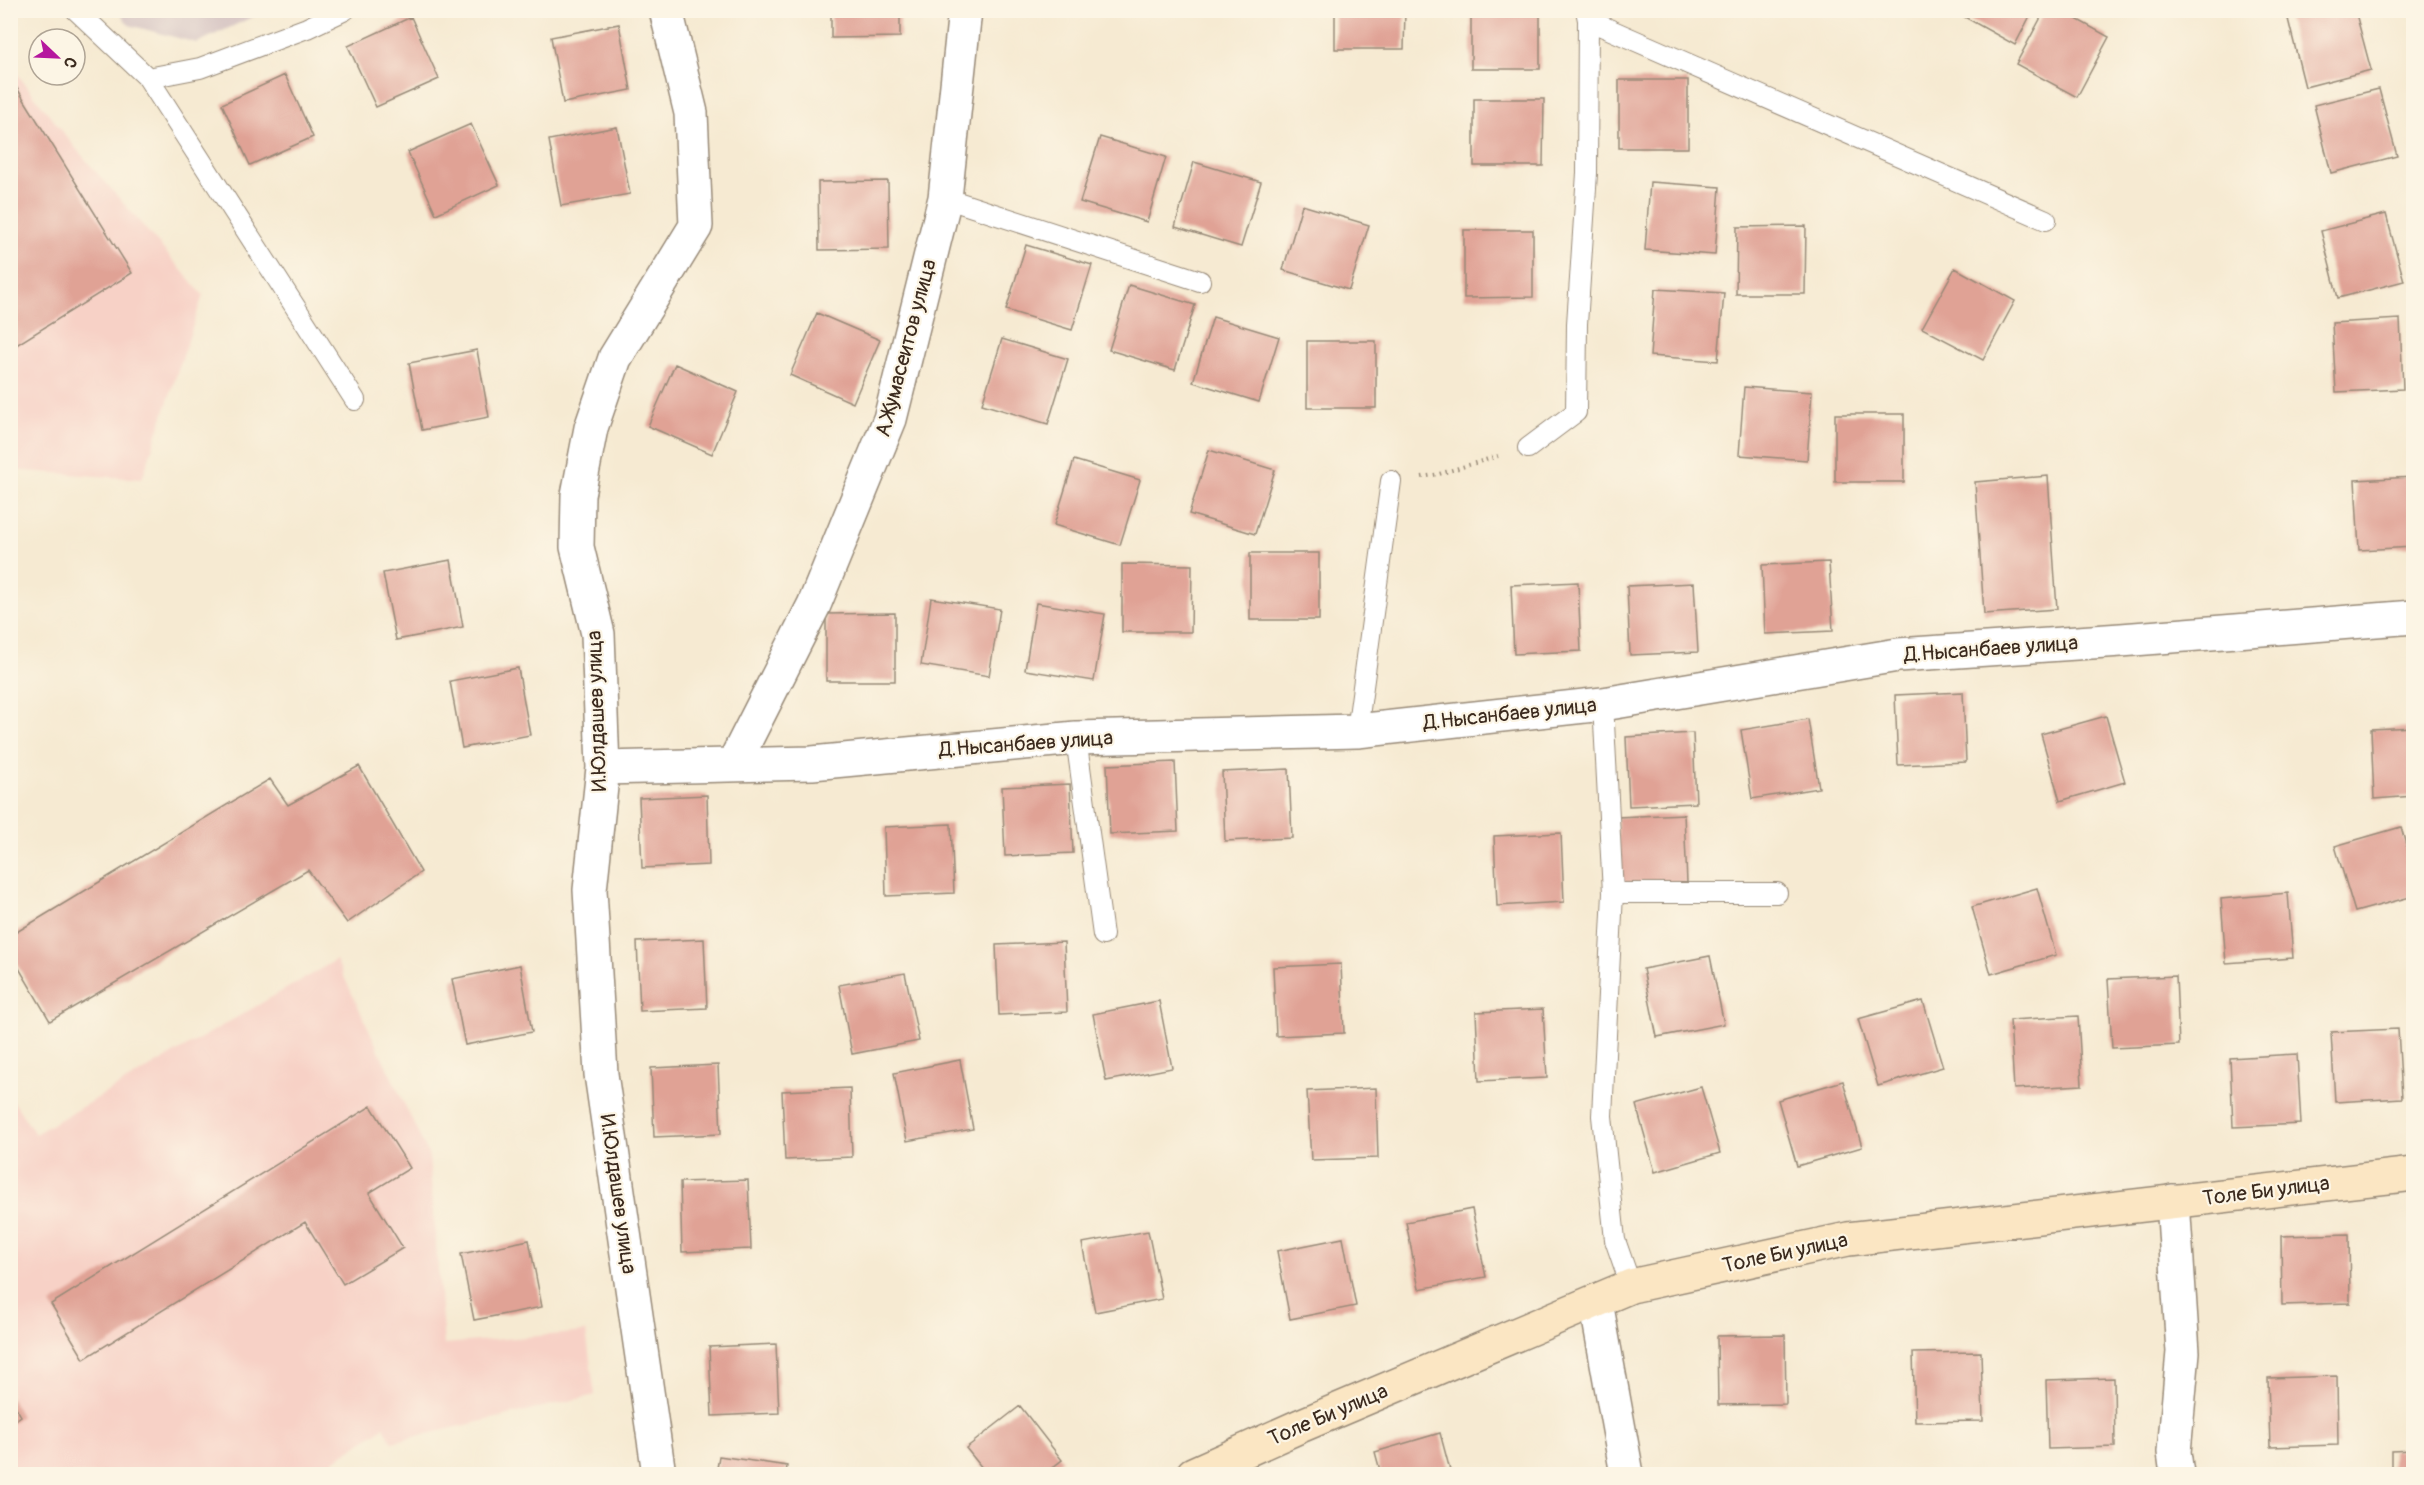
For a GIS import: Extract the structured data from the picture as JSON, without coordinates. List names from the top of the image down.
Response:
{
  "streets": {
    "street": [
      "А.Жумасеитов улица",
      "Д.Нысанбаев улица",
      "И.Юлдашев улица",
      "Толе Би улица"
    ]
  },
  "crossings": [
    ["А.Жумасеитов улица", "Д.Нысанбаев улица"],
    ["Д.Нысанбаев улица", "И.Юлдашев улица"]
  ],
  "north": "bottom right"
}
